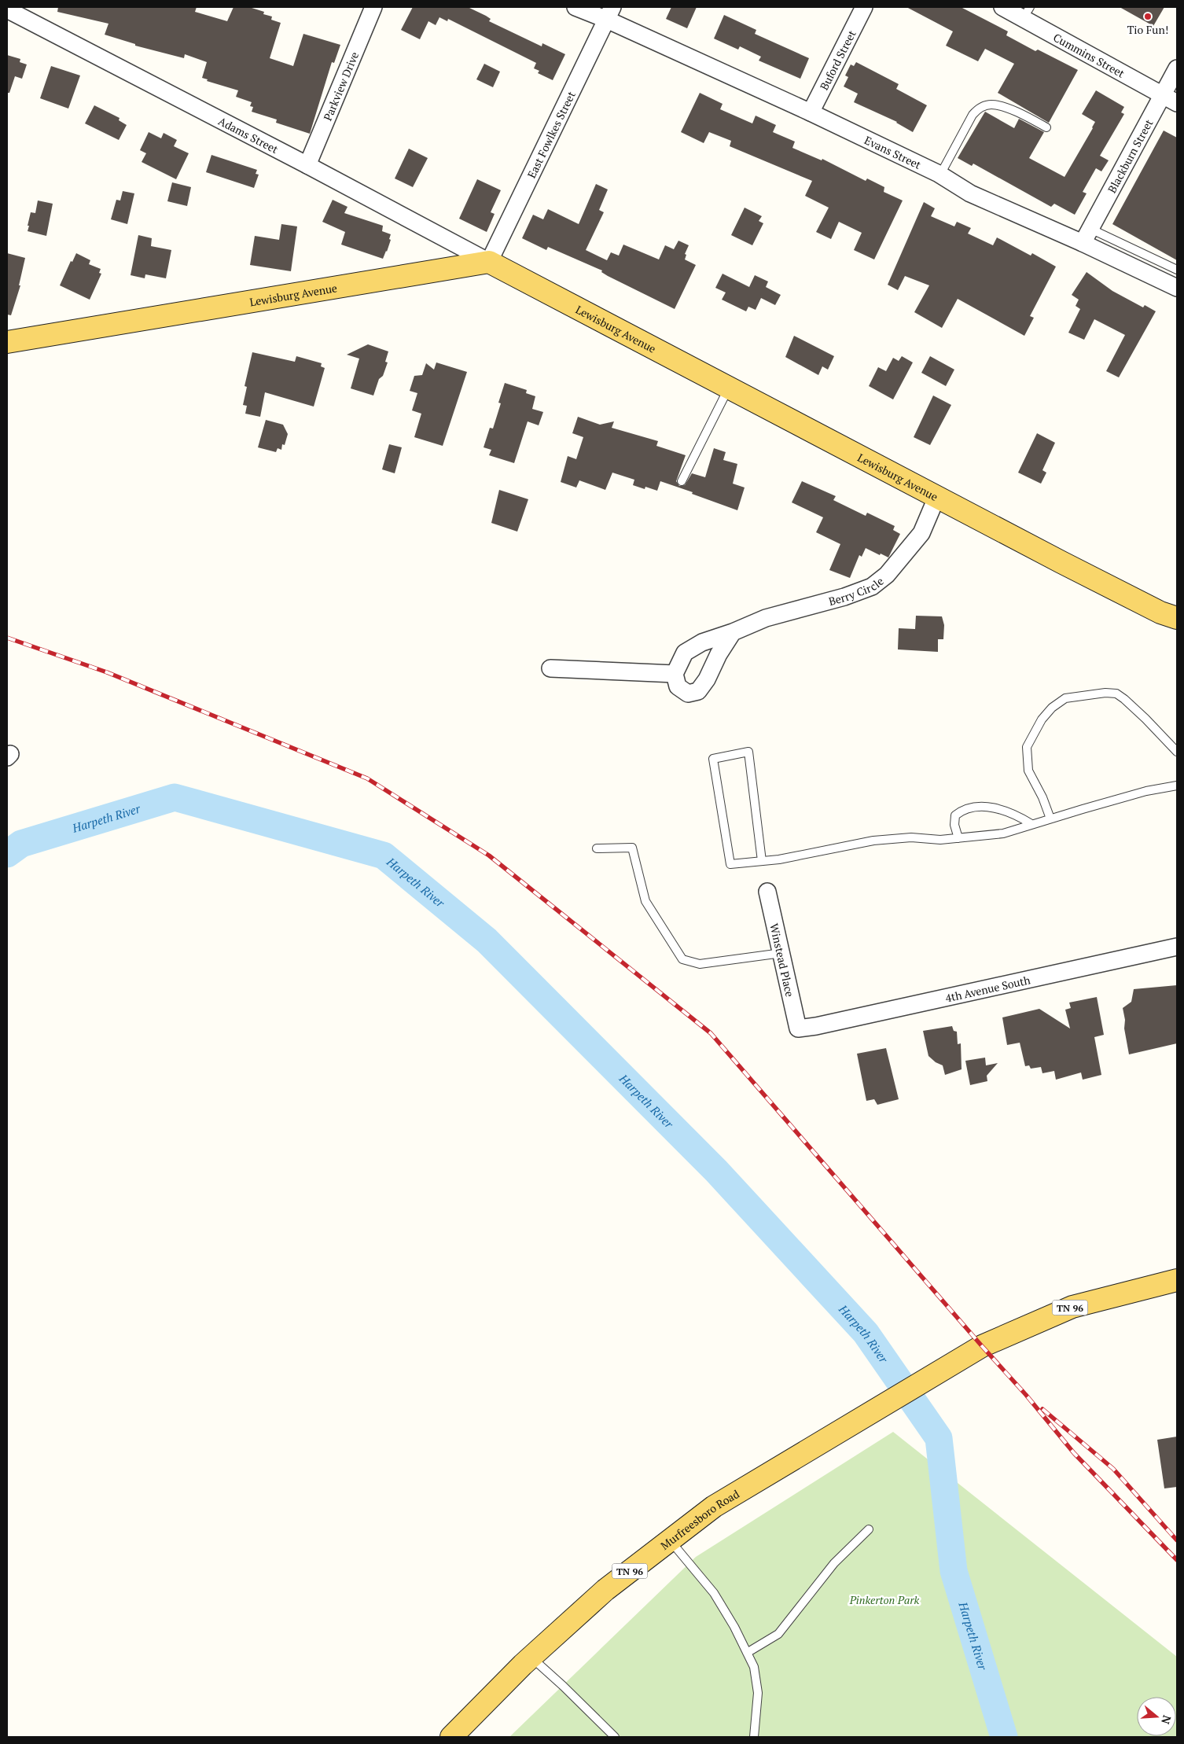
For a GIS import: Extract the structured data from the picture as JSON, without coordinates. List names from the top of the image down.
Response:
{
  "streets": {
    "main road": ["Lewisburg Avenue", "TN 96", "Murfreesboro Road"],
    "street": [
      "Cummins Street",
      "Buford Street",
      "Parkview Drive",
      "Adams Street",
      "East Fowlkes Street",
      "Evans Street",
      "Blackburn Street",
      "Berry Circle",
      "Winstead Place",
      "4th Avenue South"
    ]
  },
  "crossings": [
    ["Cummins Street", "Blackburn Street"],
    ["Buford Street", "Evans Street"],
    ["Parkview Drive", "Adams Street"],
    ["Adams Street", "East Fowlkes Street"],
    ["Adams Street", "Lewisburg Avenue"],
    ["East Fowlkes Street", "Evans Street"],
    ["East Fowlkes Street", "Lewisburg Avenue"],
    ["Evans Street", "Blackburn Street"],
    ["Lewisburg Avenue", "Berry Circle"],
    ["Winstead Place", "4th Avenue South"]
  ],
  "water": ["Harpeth River"],
  "parks": ["Pinkerton Park"],
  "places": ["Tio Fun!"],
  "north": "right"
}
